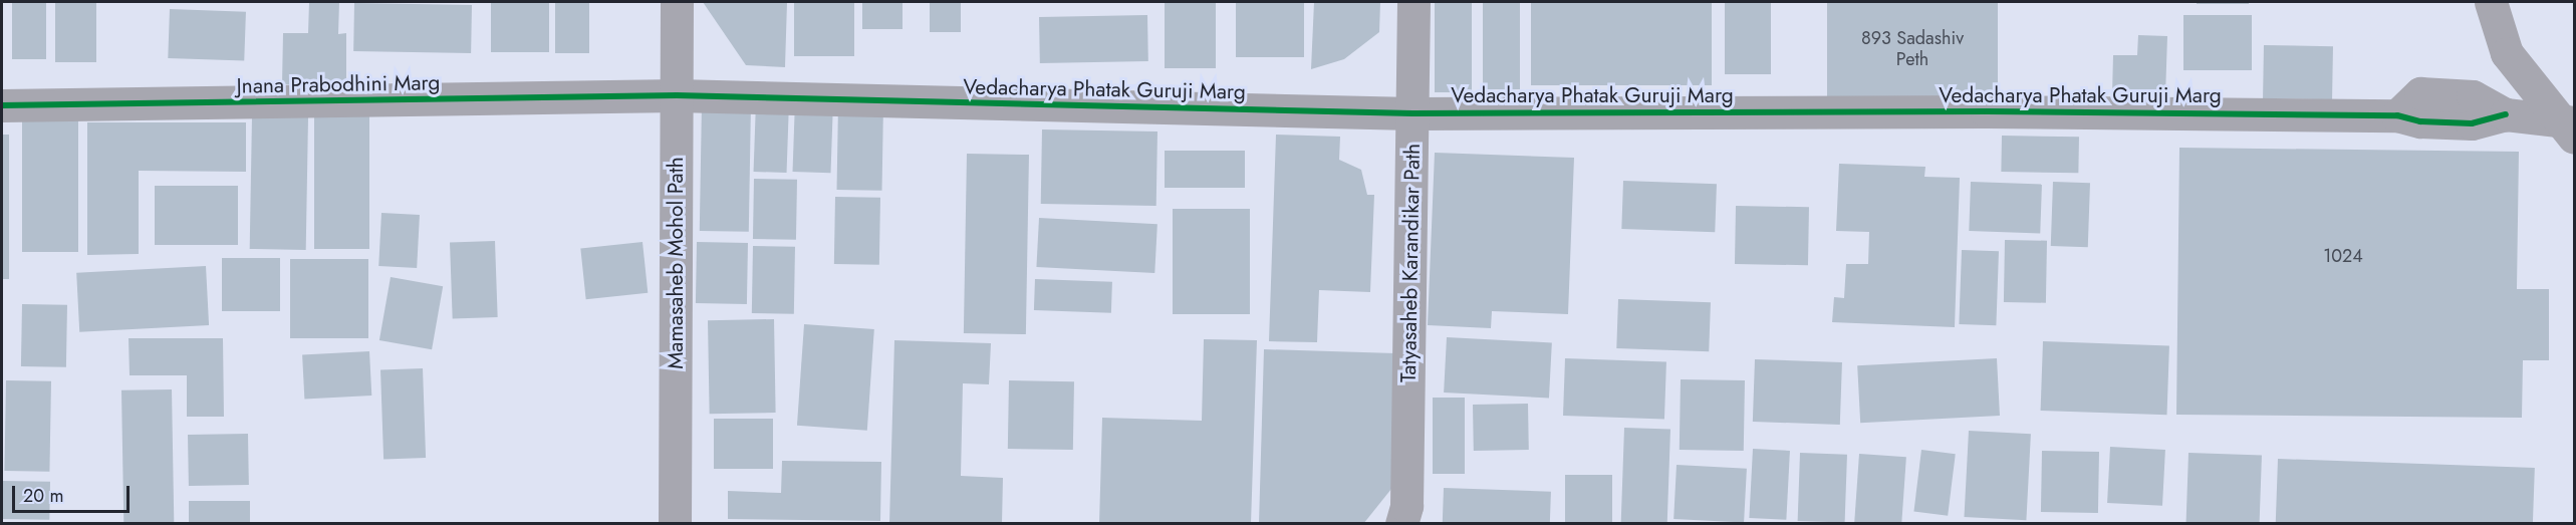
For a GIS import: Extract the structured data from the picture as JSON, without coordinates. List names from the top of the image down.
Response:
{
  "streets": {
    "street": [
      "Jnana Prabodhini Marg",
      "Vedacharya Phatak Guruji Marg",
      "Mamasaheb Mohol Path",
      "Tatyasaheb Karandikar Path"
    ]
  },
  "crossings": [
    ["Jnana Prabodhini Marg", "Vedacharya Phatak Guruji Marg"],
    ["Jnana Prabodhini Marg", "Mamasaheb Mohol Path"],
    ["Vedacharya Phatak Guruji Marg", "Mamasaheb Mohol Path"],
    ["Vedacharya Phatak Guruji Marg", "Tatyasaheb Karandikar Path"]
  ],
  "house_numbers": ["893 Sadashiv Peth", "1024"],
  "scale_bar": "20 m"
}
